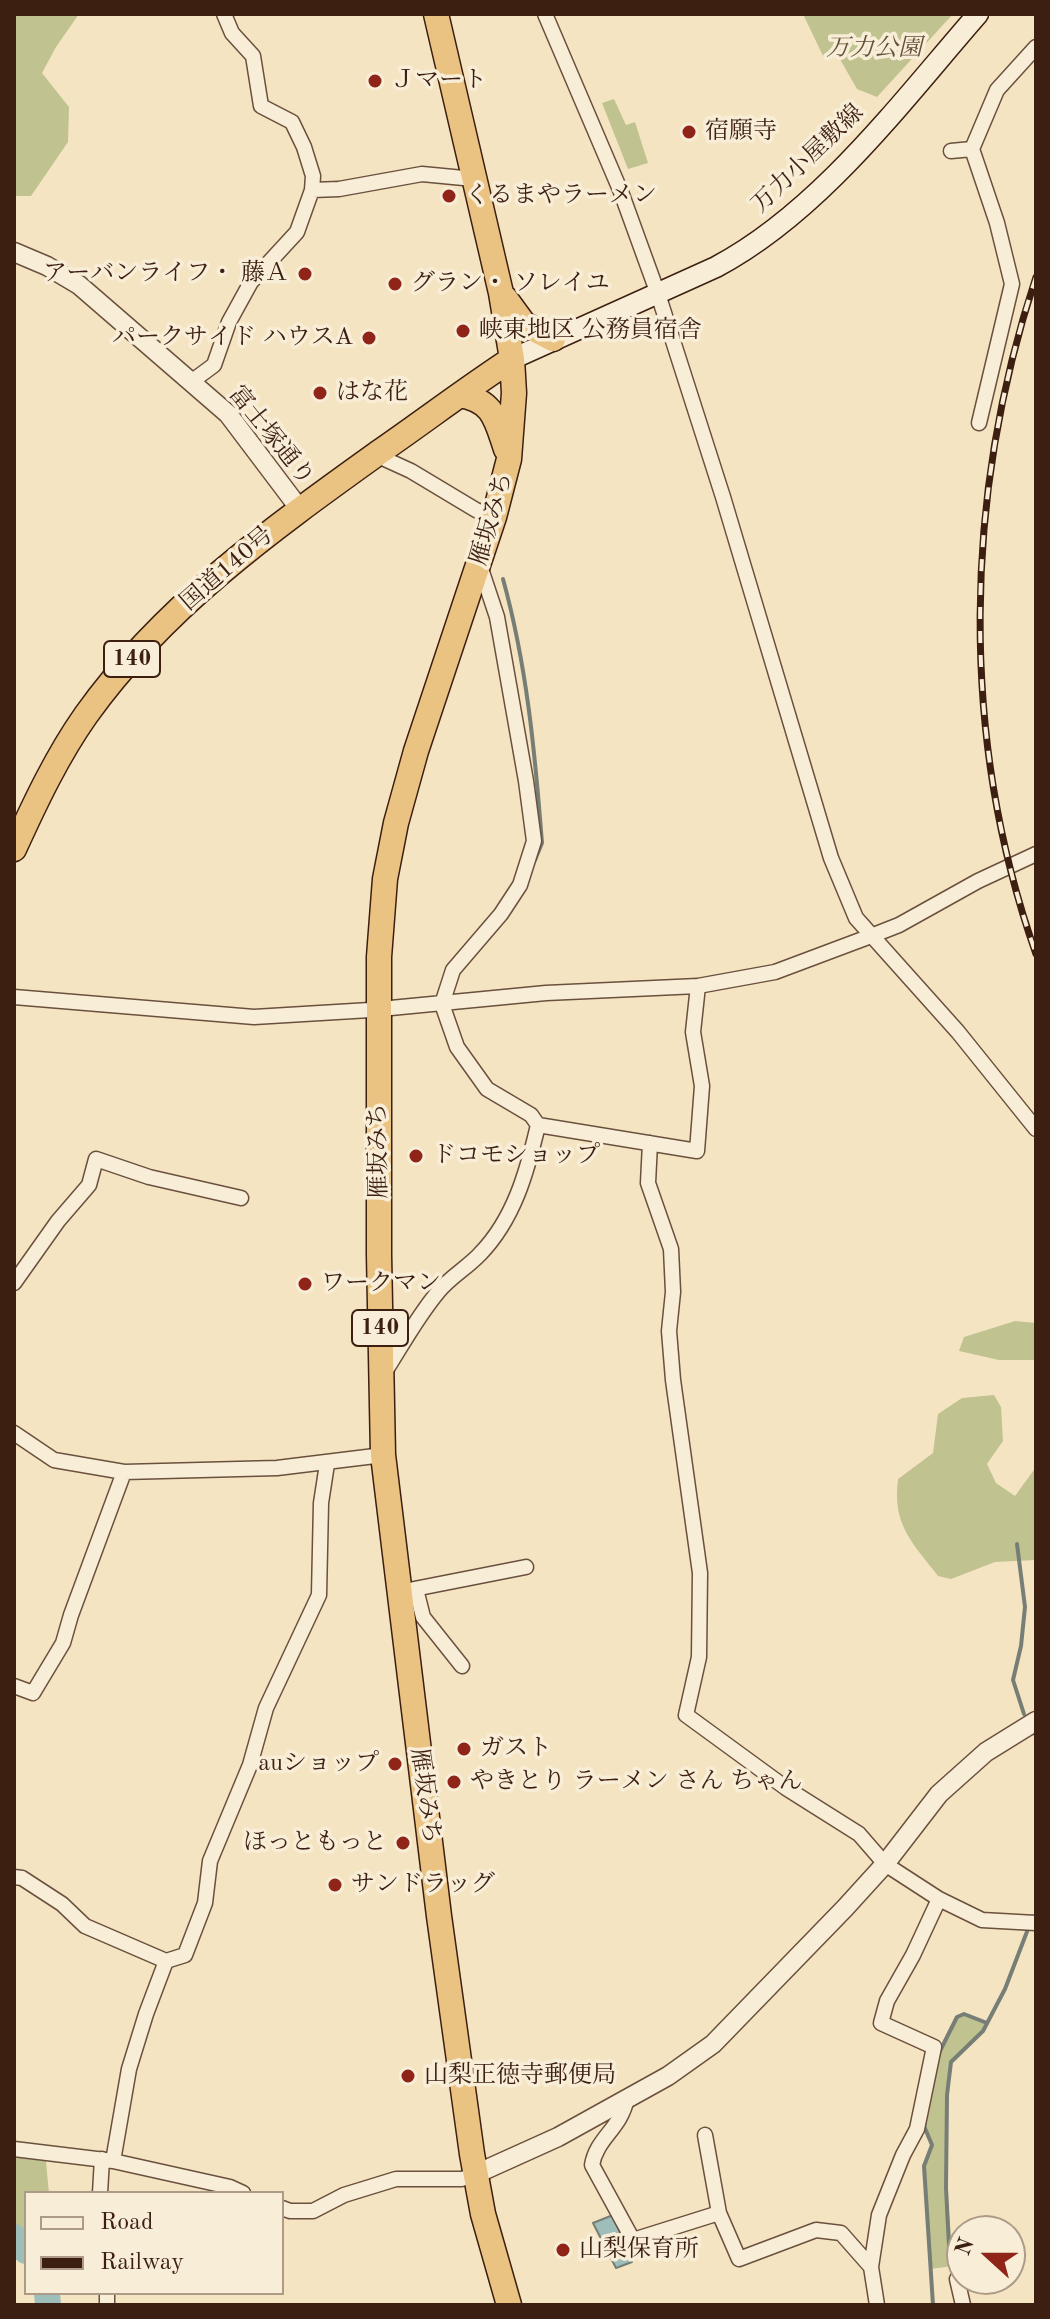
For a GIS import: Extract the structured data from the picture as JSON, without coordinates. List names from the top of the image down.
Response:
{
  "streets": {
    "highway": ["雁坂みち", "国道140号", "140"],
    "main road": ["万力小屋敷線"],
    "street": ["富士塚通り"]
  },
  "crossings": [
    ["万力小屋敷線", "雁坂みち"],
    ["万力小屋敷線", "国道140号"],
    ["富士塚通り", "国道140号"],
    ["雁坂みち", "国道140号"]
  ],
  "parks": ["万力公園"],
  "places": [
    "Ｊマート",
    "宿願寺",
    "くるまやラーメン",
    "アーバンライフ・ 藤Ａ",
    "グラン・ ソレイユ",
    "峡東地区 公務員宿舎",
    "パークサイド ハウスA",
    "はな花",
    "ドコモショップ",
    "ワークマン",
    "ガスト",
    "auショップ",
    "やきとり ラーメン さん ちゃん",
    "ほっともっと",
    "サンドラッグ",
    "山梨正徳寺郵便局",
    "山梨保育所"
  ],
  "legend": ["Road", "Railway"],
  "north": "left"
}
